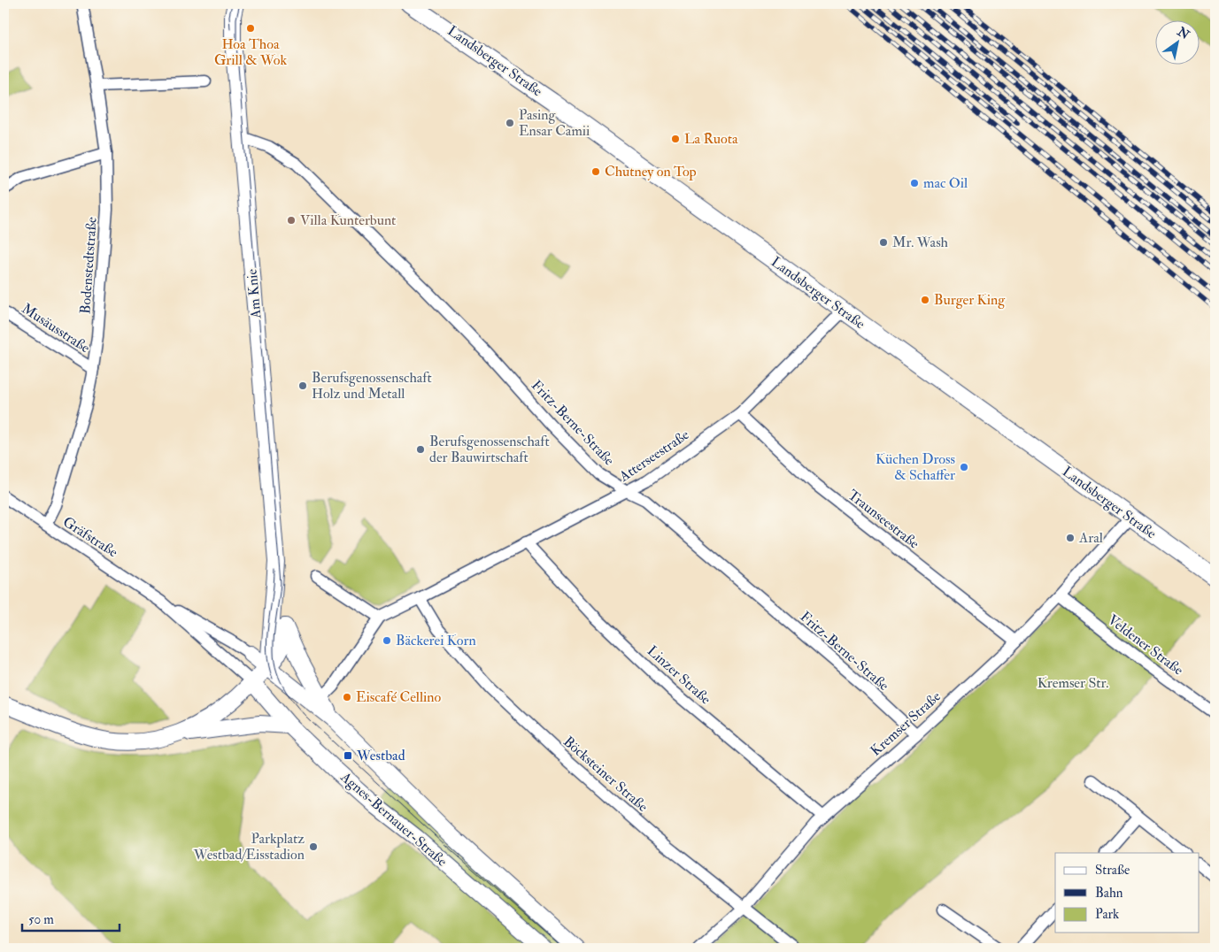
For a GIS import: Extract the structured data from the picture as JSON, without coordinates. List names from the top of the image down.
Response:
{
  "streets": {
    "main road": ["Landsberger Straße", "Am Knie", "Agnes-Bernauer-Straße"],
    "street": [
      "Bodenstedtstraße",
      "Musäusstraße",
      "Fritz-Berne-Straße",
      "Atterseestraße",
      "Traunseestraße",
      "Gräfstraße",
      "Veldener Straße",
      "Linzer Straße",
      "Kremser Straße",
      "Böcksteiner Straße"
    ]
  },
  "crossings": [
    ["Landsberger Straße", "Atterseestraße"],
    ["Landsberger Straße", "Kremser Straße"],
    ["Bodenstedtstraße", "Musäusstraße"],
    ["Bodenstedtstraße", "Gräfstraße"],
    ["Am Knie", "Fritz-Berne-Straße"],
    ["Am Knie", "Agnes-Bernauer-Straße"],
    ["Fritz-Berne-Straße", "Atterseestraße"],
    ["Fritz-Berne-Straße", "Kremser Straße"],
    ["Atterseestraße", "Traunseestraße"],
    ["Atterseestraße", "Linzer Straße"],
    ["Atterseestraße", "Böcksteiner Straße"],
    ["Atterseestraße", "Agnes-Bernauer-Straße"],
    ["Traunseestraße", "Kremser Straße"],
    ["Gräfstraße", "Agnes-Bernauer-Straße"],
    ["Veldener Straße", "Kremser Straße"],
    ["Linzer Straße", "Kremser Straße"],
    ["Kremser Straße", "Böcksteiner Straße"]
  ],
  "parks": ["Kremser Str."],
  "places": {
    "other": [
      "Hoa Thoa Grill & Wok",
      "Pasing Ensar Camii",
      "La Ruota",
      "Chutney on Top",
      "mac Oil",
      "Villa Kunterbunt",
      "Mr. Wash",
      "Burger King",
      "Berufsgenossenschaft Holz und Metall",
      "Berufsgenossenschaft der Bauwirtschaft",
      "Küchen Dross & Schaffer",
      "Aral",
      "Bäckerei Korn",
      "Eiscafé Cellino",
      "Parkplatz Westbad/Eisstadion"
    ],
    "transit": ["Westbad"]
  },
  "legend": ["Straße", "Bahn", "Park"],
  "scale_bar": "50 m",
  "north": "top right"
}
